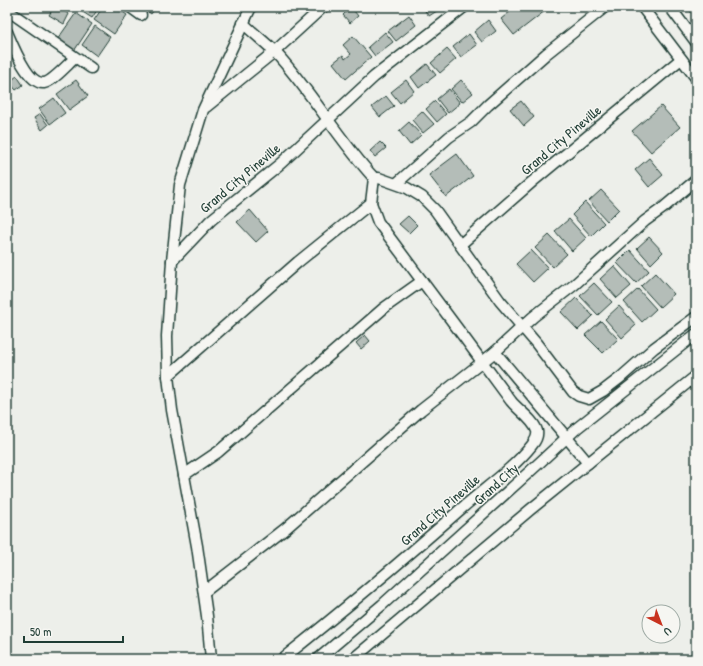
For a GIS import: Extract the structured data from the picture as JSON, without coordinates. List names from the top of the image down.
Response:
{
  "streets": {
    "street": ["Grand City Pineville", "Grand City"]
  },
  "scale_bar": "50 m",
  "north": "bottom right"
}
